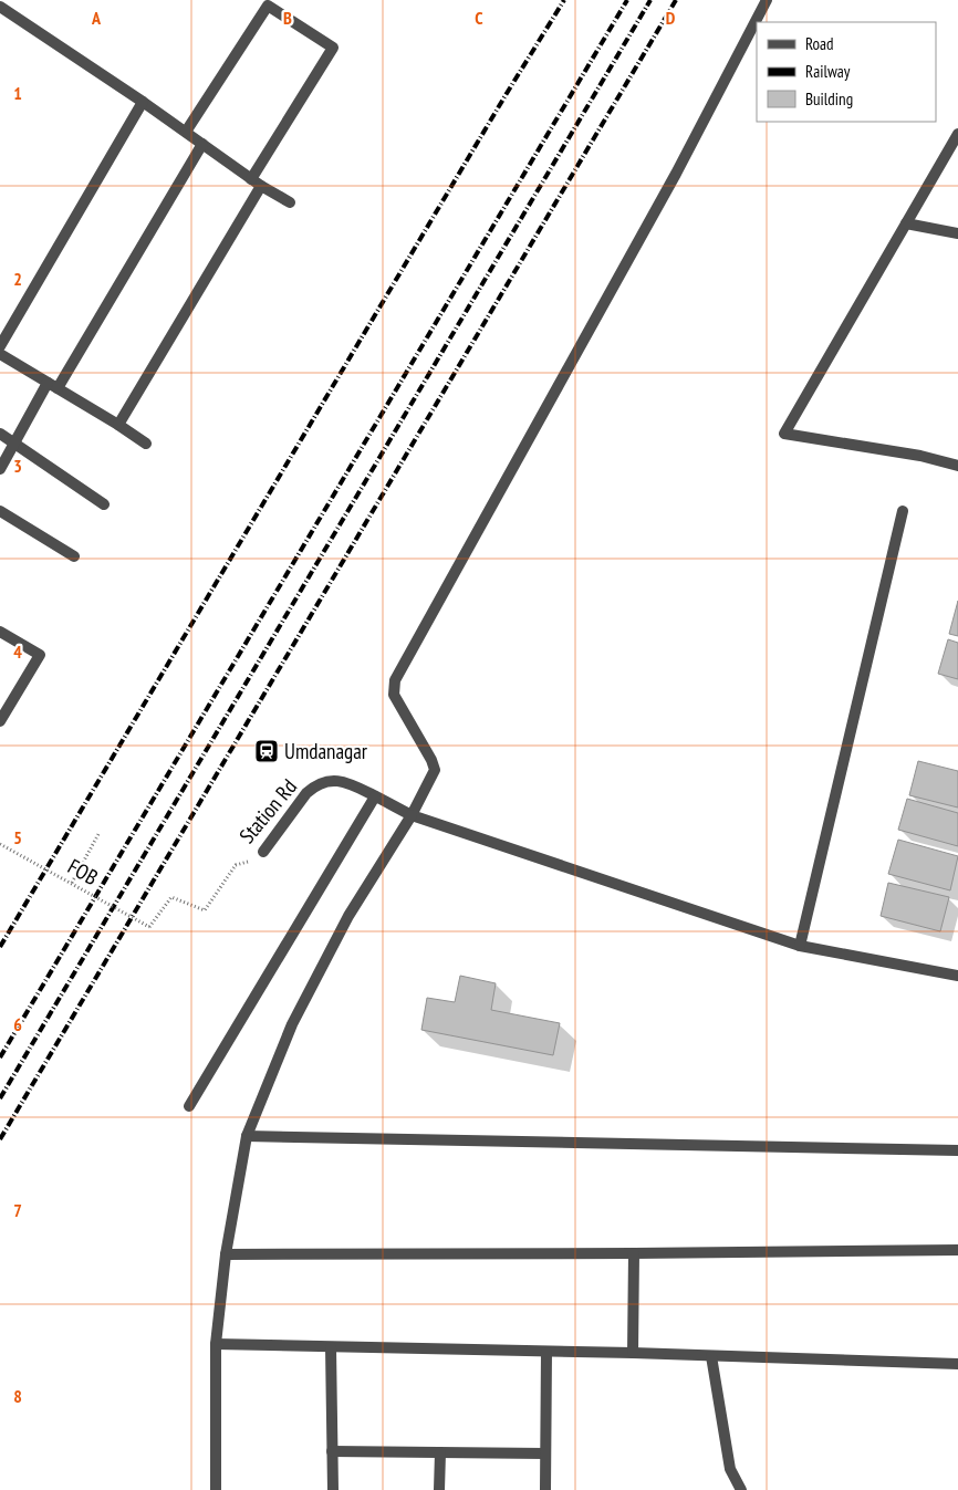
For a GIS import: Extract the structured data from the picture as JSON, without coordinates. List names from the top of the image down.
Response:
{
  "streets": {
    "street": ["Station Rd"],
    "path": ["FOB"]
  },
  "crossings": [
    ["Station Rd", "FOB"]
  ],
  "places": {
    "station": ["Umdanagar"]
  },
  "legend": ["Road", "Railway", "Building"],
  "grid": {
    "columns": [
      "A",
      "B",
      "C",
      "D"
    ],
    "rows": [
      "1",
      "2",
      "3",
      "4",
      "5",
      "6",
      "7",
      "8"
    ]
  }
}
